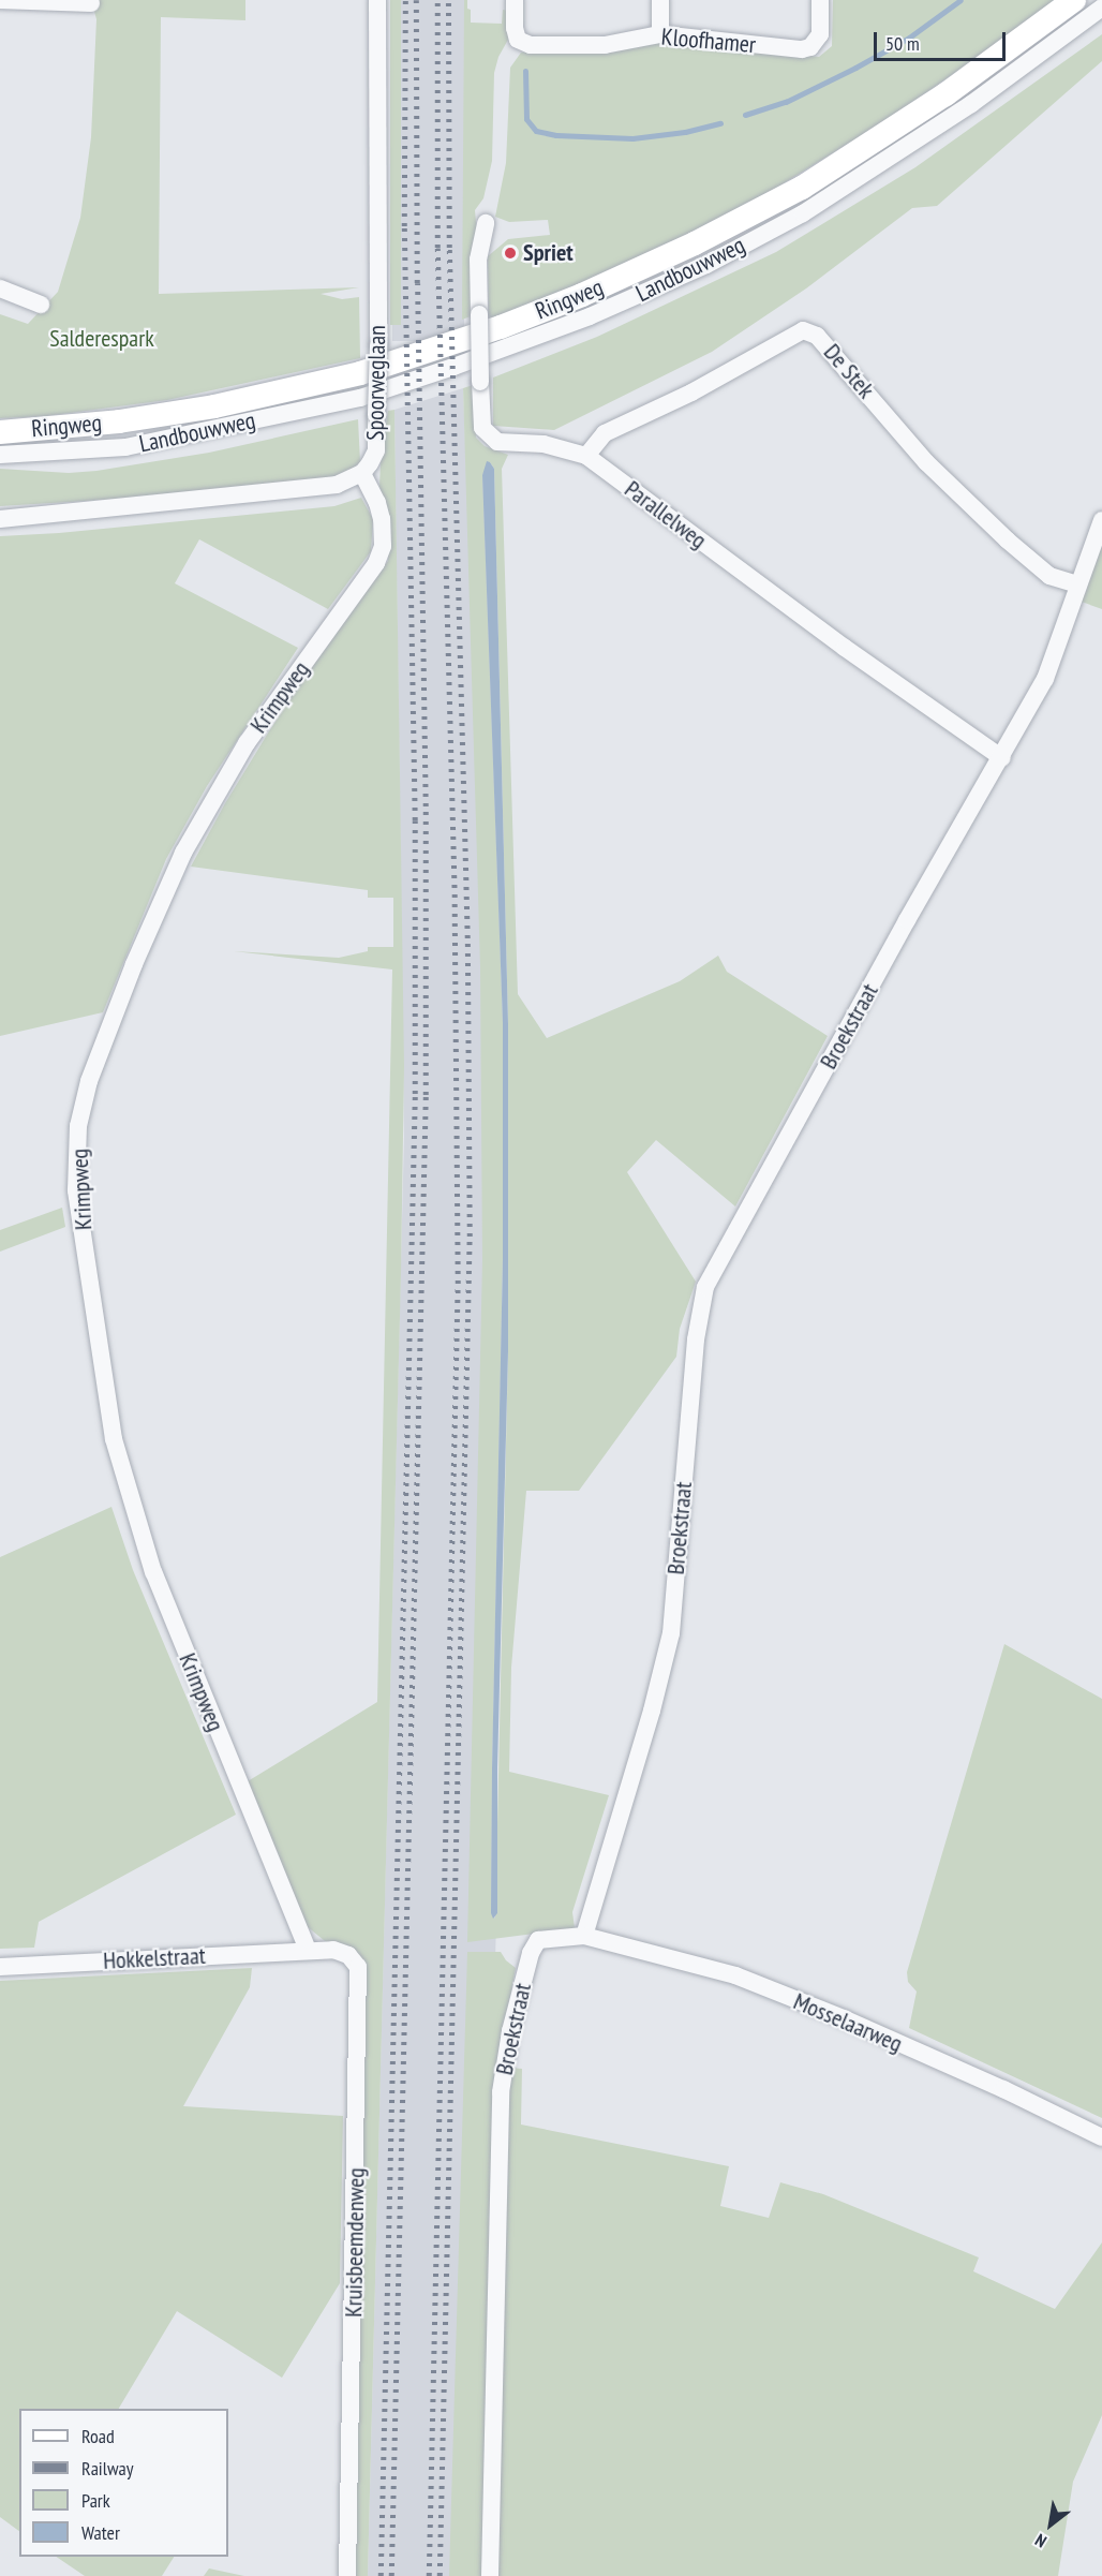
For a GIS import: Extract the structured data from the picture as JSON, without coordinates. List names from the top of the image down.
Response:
{
  "streets": {
    "main road": ["Ringweg"],
    "street": [
      "Kloofhamer",
      "Landbouwweg",
      "De Stek",
      "Spoorweglaan",
      "Parallelweg",
      "Krimpweg",
      "Broekstraat",
      "Hokkelstraat",
      "Mosselaarweg",
      "Kruisbeemdenweg"
    ]
  },
  "crossings": [
    ["De Stek", "Parallelweg"],
    ["De Stek", "Broekstraat"],
    ["Spoorweglaan", "Krimpweg"],
    ["Parallelweg", "Broekstraat"],
    ["Krimpweg", "Hokkelstraat"],
    ["Krimpweg", "Kruisbeemdenweg"],
    ["Broekstraat", "Mosselaarweg"],
    ["Hokkelstraat", "Kruisbeemdenweg"]
  ],
  "parks": ["Salderespark"],
  "places": ["Spriet"],
  "legend": [
    "Road",
    "Railway",
    "Park",
    "Water"
  ],
  "scale_bar": "50 m",
  "north": "bottom left"
}
